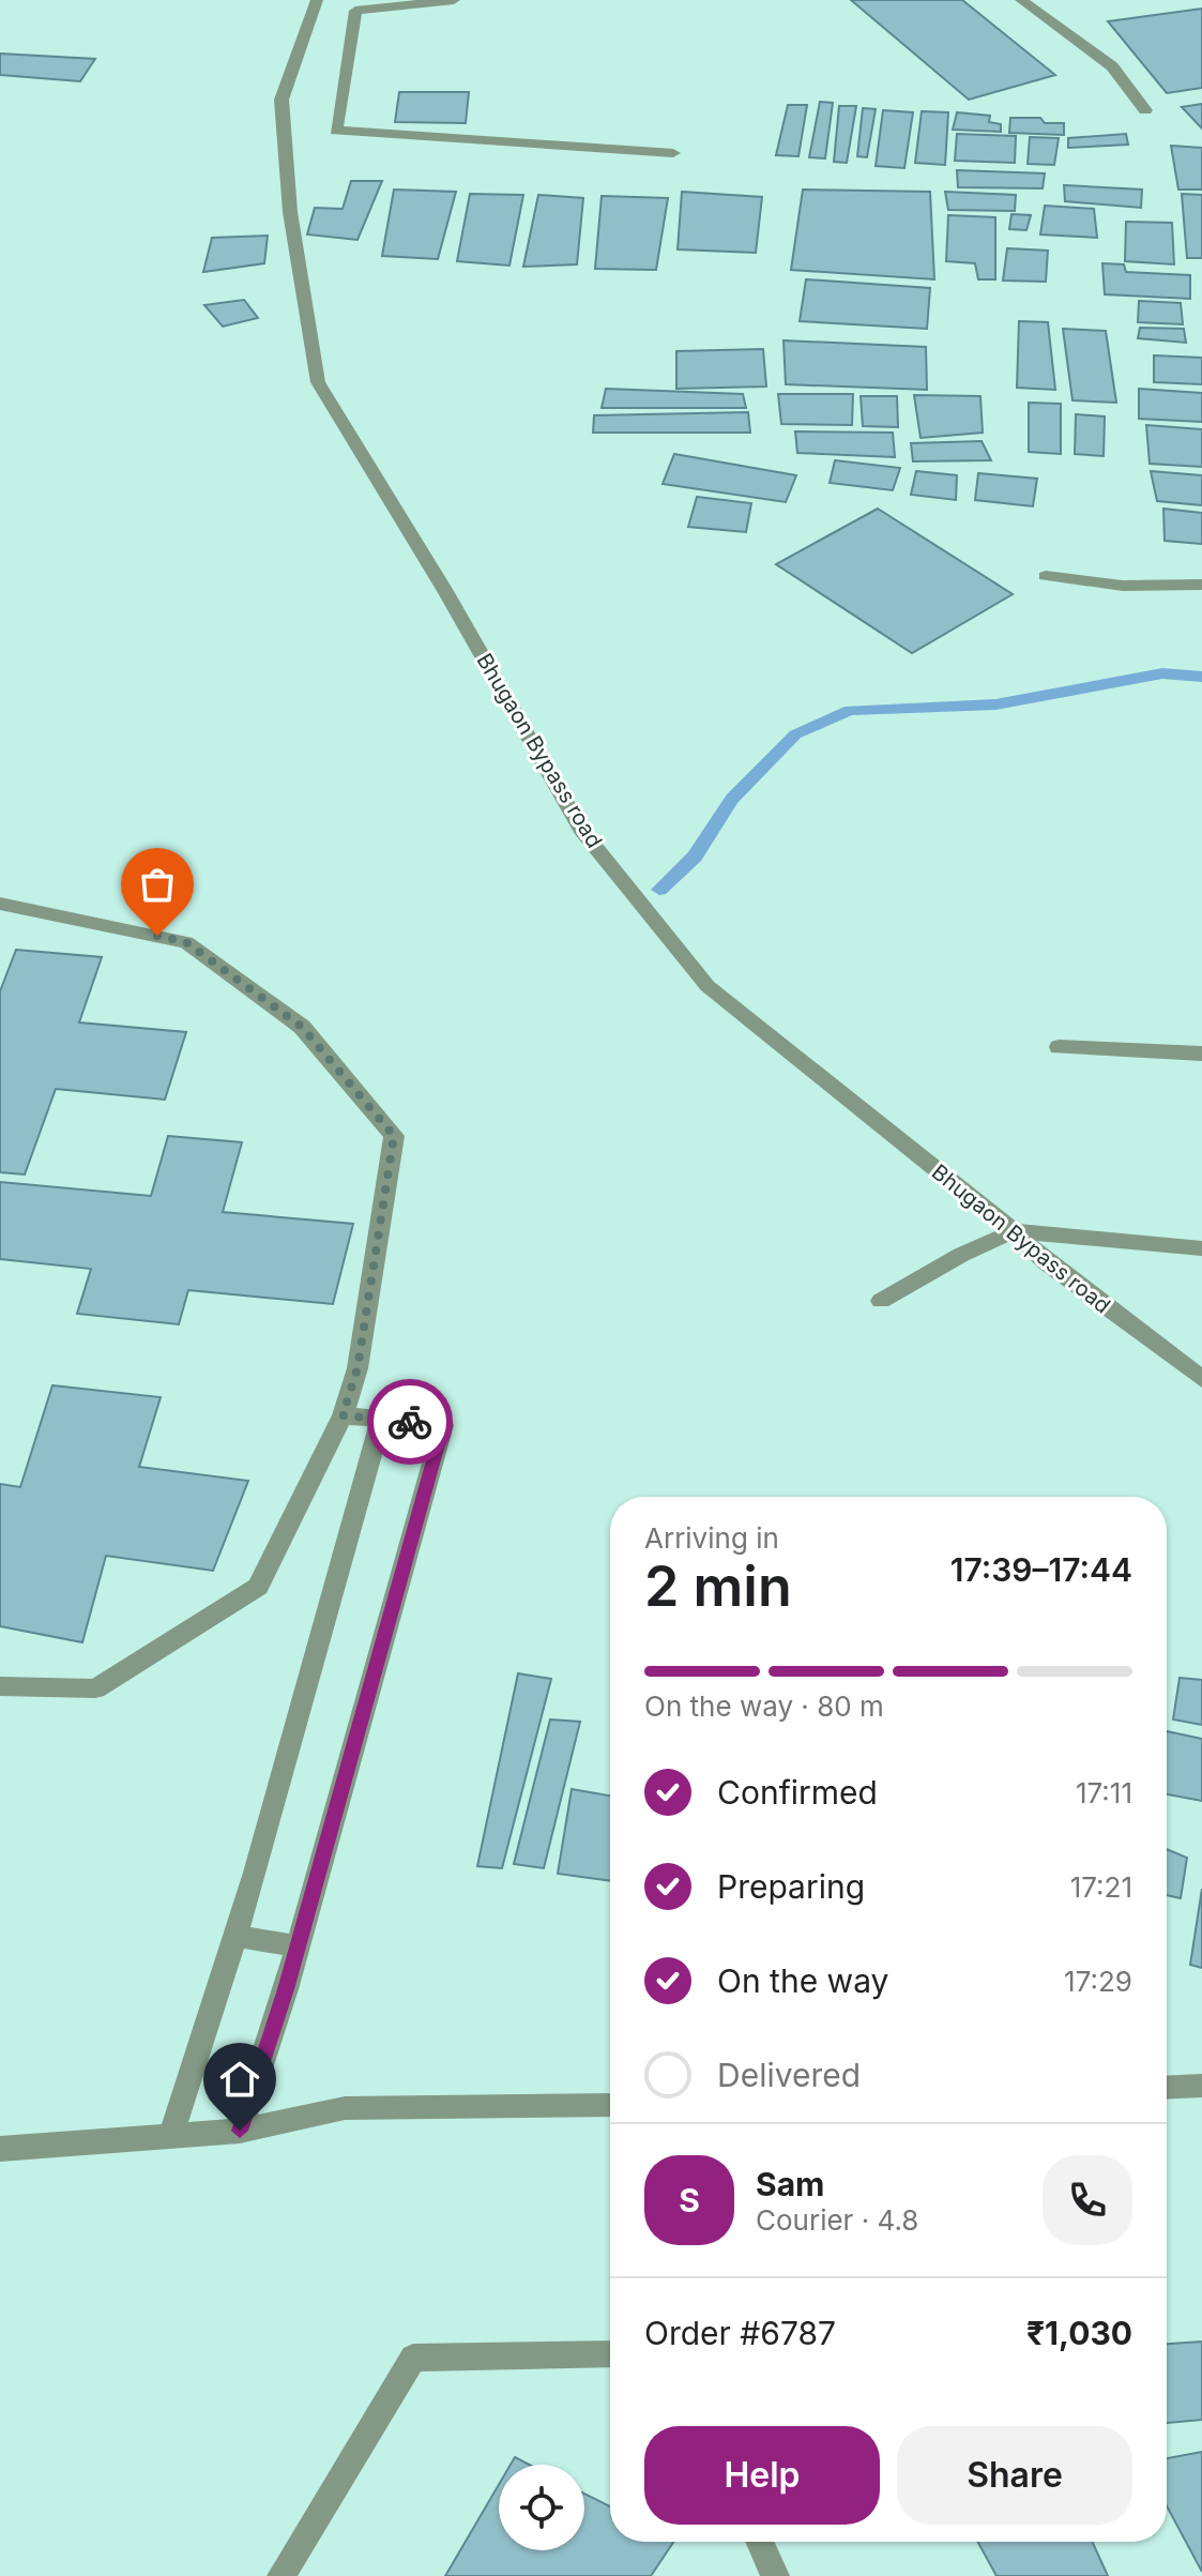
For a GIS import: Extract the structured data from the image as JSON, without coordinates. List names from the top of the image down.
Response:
{
  "streets": {
    "street": ["Bhugaon Bypass road"]
  },
  "page": {
    "heading": ["2 min", "Arriving in", "17:39–17:44"],
    "panel": [
      "Sam",
      "Courier · 4.8",
      "Order #6787",
      "₹1,030"
    ],
    "bar": "On the way · 80 m",
    "list": [
      ["Confirmed", "17:11"],
      ["Preparing", "17:21"],
      ["On the way", "17:29"],
      "Delivered"
    ],
    "round": "S",
    "buttons": ["Help", "Share"]
  }
}
